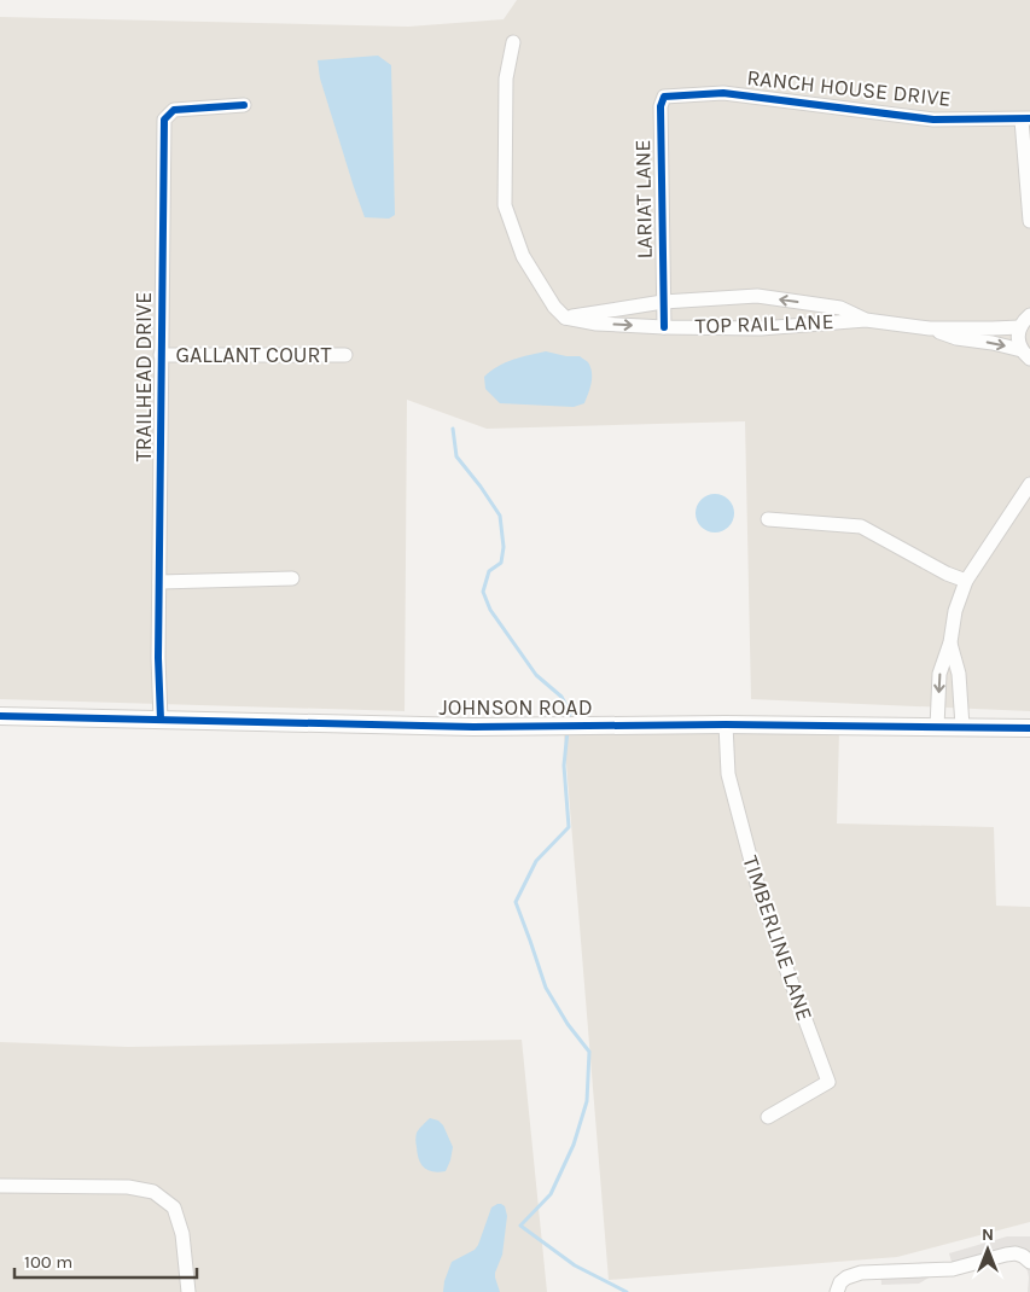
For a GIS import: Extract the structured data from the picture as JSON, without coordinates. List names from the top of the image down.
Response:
{
  "streets": {
    "street": [
      "RANCH HOUSE DRIVE",
      "LARIAT LANE",
      "TOP RAIL LANE",
      "GALLANT COURT",
      "TRAILHEAD DRIVE",
      "JOHNSON ROAD",
      "TIMBERLINE LANE"
    ]
  },
  "crossings": [
    ["RANCH HOUSE DRIVE", "LARIAT LANE"],
    ["LARIAT LANE", "TOP RAIL LANE"],
    ["GALLANT COURT", "TRAILHEAD DRIVE"],
    ["TRAILHEAD DRIVE", "JOHNSON ROAD"],
    ["JOHNSON ROAD", "TIMBERLINE LANE"]
  ],
  "scale_bar": "100 m",
  "north": "top"
}
